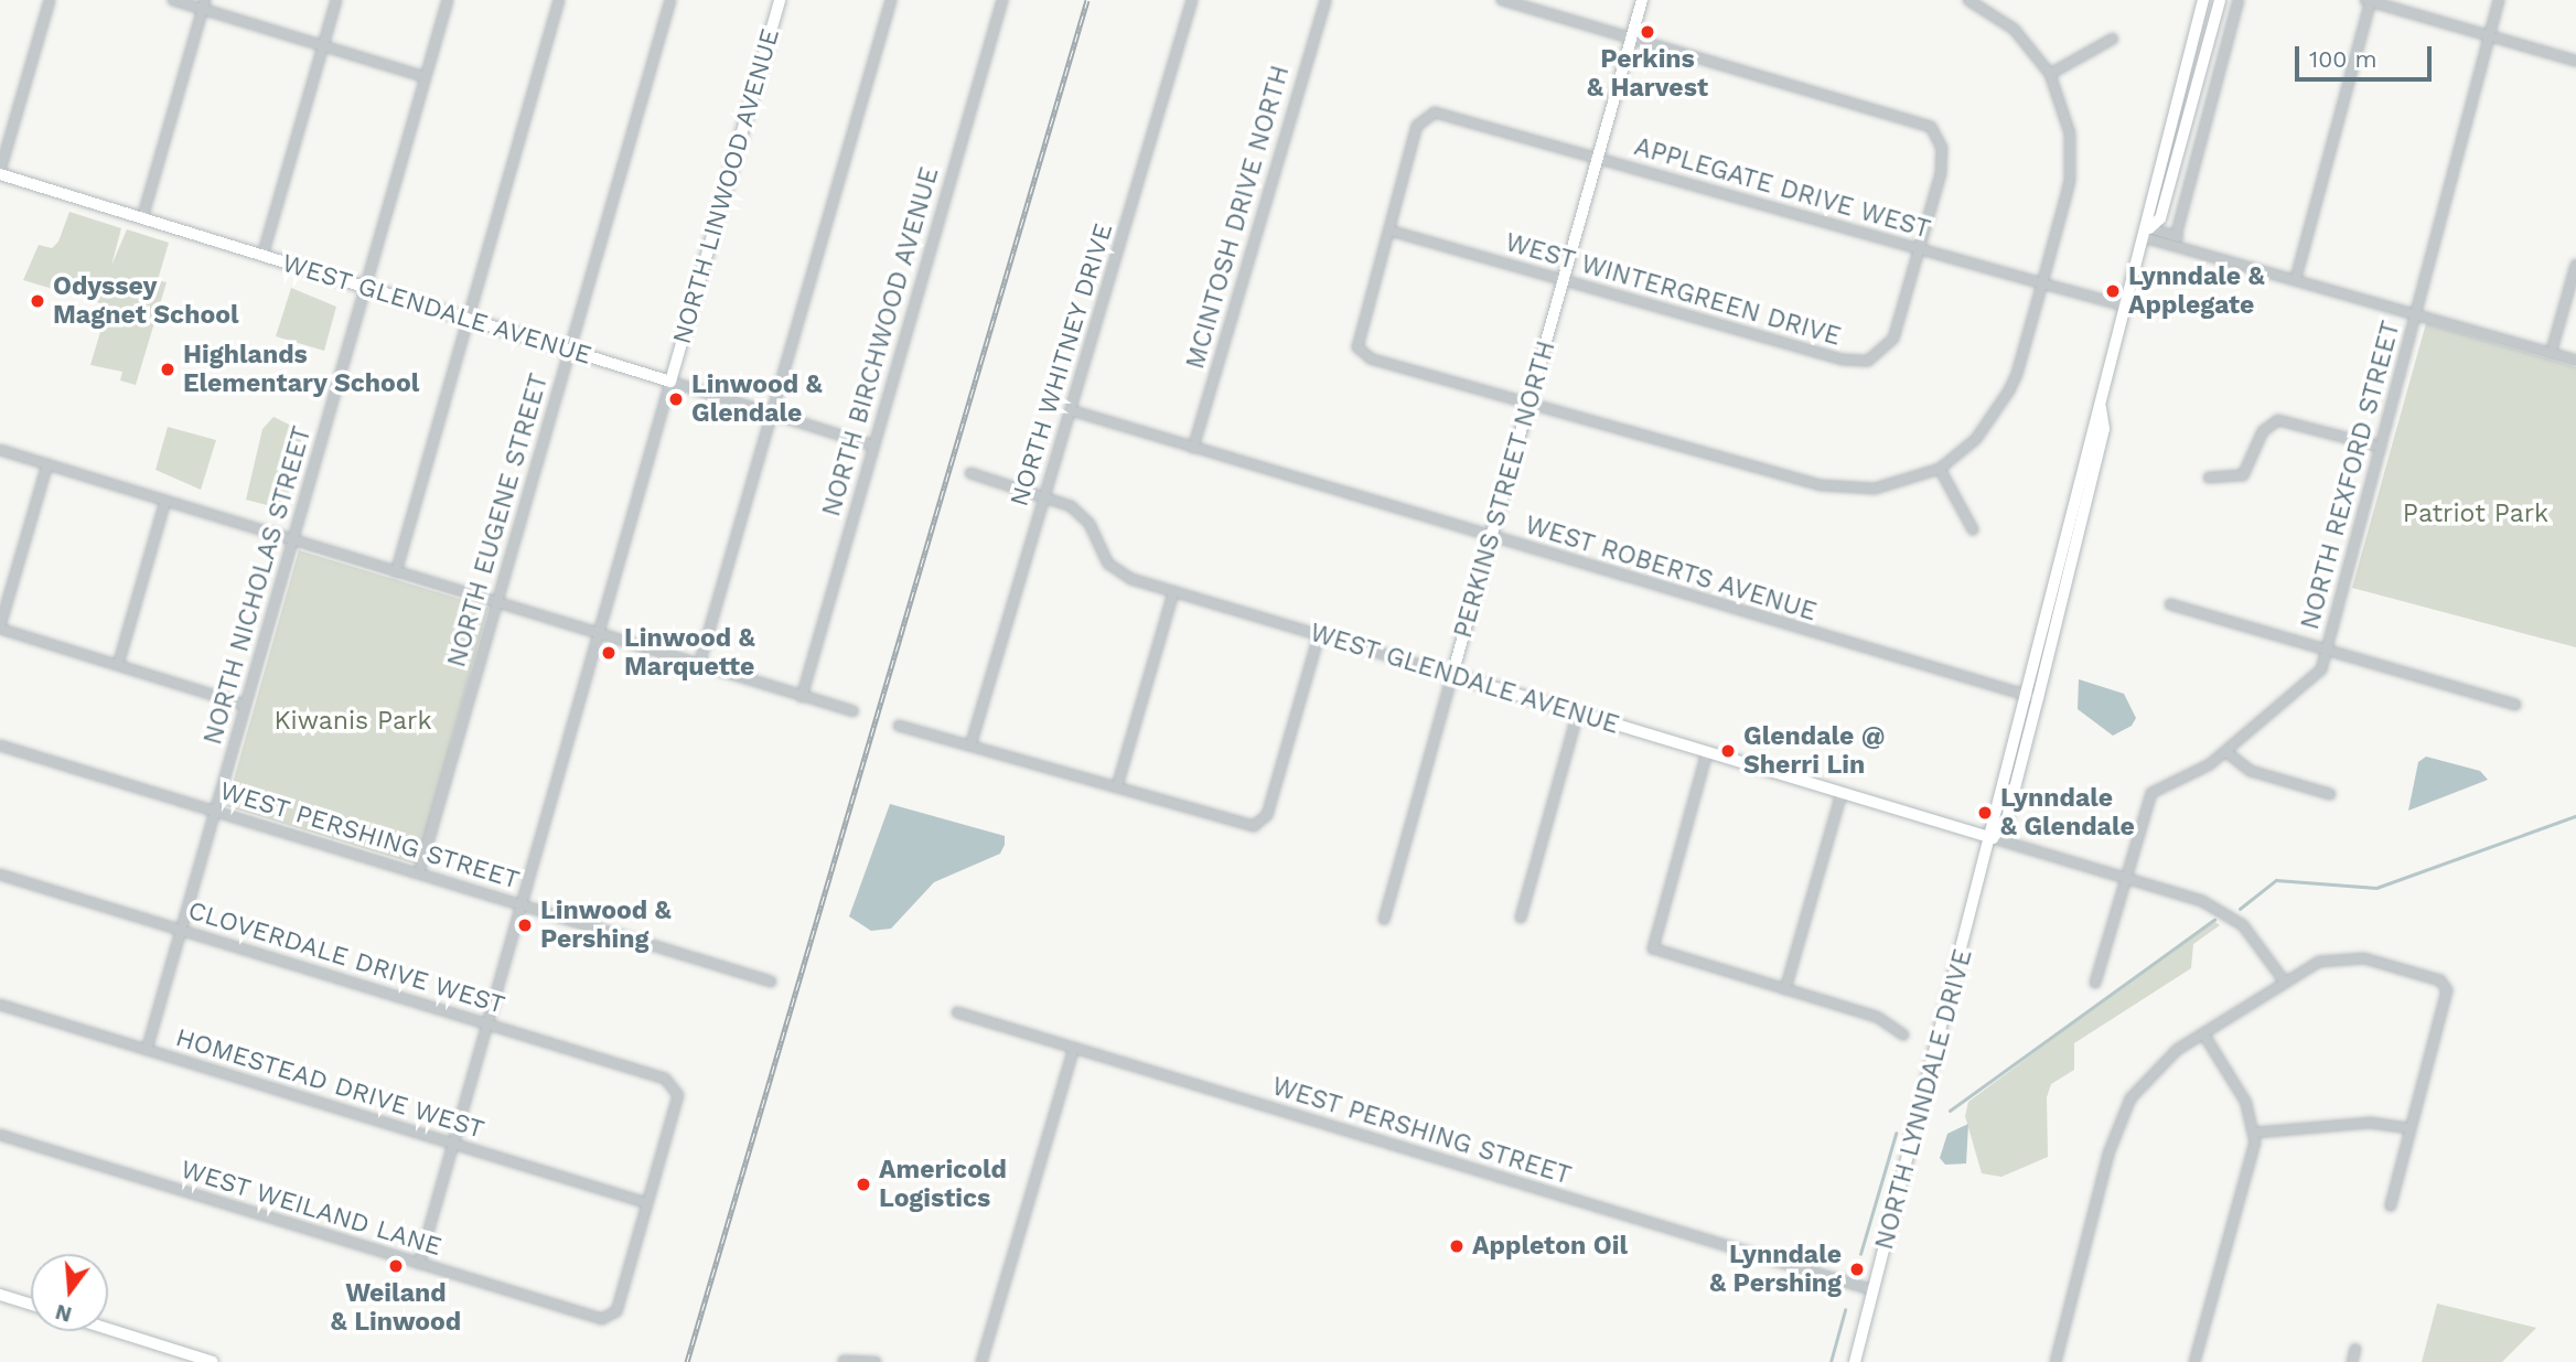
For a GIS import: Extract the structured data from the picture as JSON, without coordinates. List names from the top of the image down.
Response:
{
  "streets": {
    "street": [
      "NORTH LINWOOD AVENUE",
      "APPLEGATE DRIVE WEST",
      "MCINTOSH DRIVE NORTH",
      "WEST WINTERGREEN DRIVE",
      "WEST GLENDALE AVENUE",
      "NORTH BIRCHWOOD AVENUE",
      "NORTH WHITNEY DRIVE",
      "NORTH REXFORD STREET",
      "PERKINS STREET NORTH",
      "NORTH EUGENE STREET",
      "WEST ROBERTS AVENUE",
      "NORTH NICHOLAS STREET",
      "WEST PERSHING STREET",
      "CLOVERDALE DRIVE WEST",
      "HOMESTEAD DRIVE WEST",
      "NORTH LYNNDALE DRIVE",
      "WEST WEILAND LANE"
    ]
  },
  "crossings": [
    ["NORTH LINWOOD AVENUE", "WEST GLENDALE AVENUE"],
    ["NORTH LINWOOD AVENUE", "WEST PERSHING STREET"],
    ["NORTH LINWOOD AVENUE", "CLOVERDALE DRIVE WEST"],
    ["NORTH LINWOOD AVENUE", "HOMESTEAD DRIVE WEST"],
    ["NORTH LINWOOD AVENUE", "WEST WEILAND LANE"],
    ["APPLEGATE DRIVE WEST", "WEST WINTERGREEN DRIVE"],
    ["APPLEGATE DRIVE WEST", "PERKINS STREET NORTH"],
    ["APPLEGATE DRIVE WEST", "NORTH LYNNDALE DRIVE"],
    ["MCINTOSH DRIVE NORTH", "WEST ROBERTS AVENUE"],
    ["WEST WINTERGREEN DRIVE", "PERKINS STREET NORTH"],
    ["WEST GLENDALE AVENUE", "NORTH BIRCHWOOD AVENUE"],
    ["WEST GLENDALE AVENUE", "NORTH WHITNEY DRIVE"],
    ["WEST GLENDALE AVENUE", "PERKINS STREET NORTH"],
    ["WEST GLENDALE AVENUE", "NORTH EUGENE STREET"],
    ["WEST GLENDALE AVENUE", "NORTH NICHOLAS STREET"],
    ["WEST GLENDALE AVENUE", "NORTH LYNNDALE DRIVE"],
    ["NORTH WHITNEY DRIVE", "WEST ROBERTS AVENUE"],
    ["PERKINS STREET NORTH", "WEST ROBERTS AVENUE"],
    ["NORTH EUGENE STREET", "WEST PERSHING STREET"],
    ["WEST ROBERTS AVENUE", "NORTH LYNNDALE DRIVE"],
    ["NORTH NICHOLAS STREET", "WEST PERSHING STREET"],
    ["NORTH NICHOLAS STREET", "CLOVERDALE DRIVE WEST"],
    ["NORTH NICHOLAS STREET", "HOMESTEAD DRIVE WEST"],
    ["WEST PERSHING STREET", "NORTH LYNNDALE DRIVE"],
    ["CLOVERDALE DRIVE WEST", "HOMESTEAD DRIVE WEST"],
    ["CLOVERDALE DRIVE WEST", "WEST WEILAND LANE"],
    ["HOMESTEAD DRIVE WEST", "WEST WEILAND LANE"]
  ],
  "parks": ["Patriot Park", "Kiwanis Park"],
  "places": [
    "Perkins & Harvest",
    "Lynndale & Applegate",
    "Odyssey Magnet School",
    "Highlands Elementary School",
    "Linwood & Glendale",
    "Linwood & Marquette",
    "Glendale @ Sherri Lin",
    "Lynndale & Glendale",
    "Linwood & Pershing",
    "Americold Logistics",
    "Appleton Oil",
    "Weiland & Linwood",
    "Lynndale & Pershing"
  ],
  "scale_bar": "100 m",
  "north": "bottom"
}
